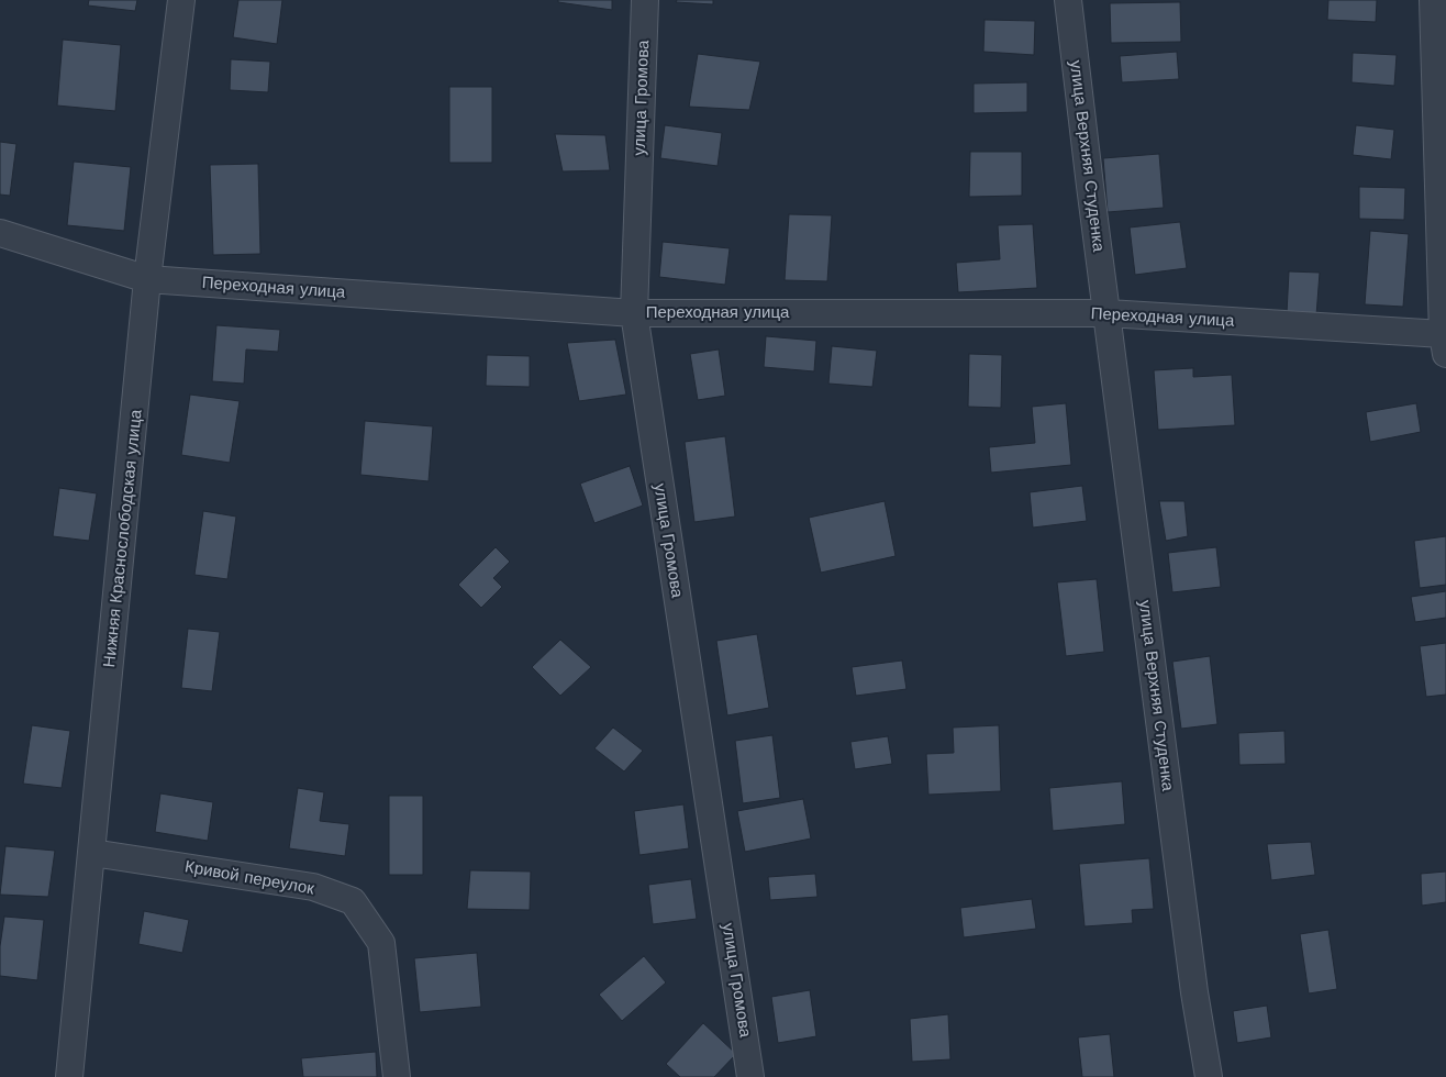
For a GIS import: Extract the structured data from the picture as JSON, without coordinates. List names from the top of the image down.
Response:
{
  "streets": {
    "street": [
      "улица Громова",
      "улица Верхняя Студенка",
      "Переходная улица",
      "Нижняя Краснослободская улица",
      "улица Верхняя Cтуденка",
      "Кривой переулок"
    ]
  },
  "crossings": [
    ["улица Громова", "Переходная улица"],
    ["улица Верхняя Студенка", "Переходная улица"],
    ["улица Верхняя Студенка", "улица Верхняя Cтуденка"],
    ["Переходная улица", "Нижняя Краснослободская улица"],
    ["Переходная улица", "улица Верхняя Cтуденка"],
    ["Нижняя Краснослободская улица", "Кривой переулок"]
  ]
}
